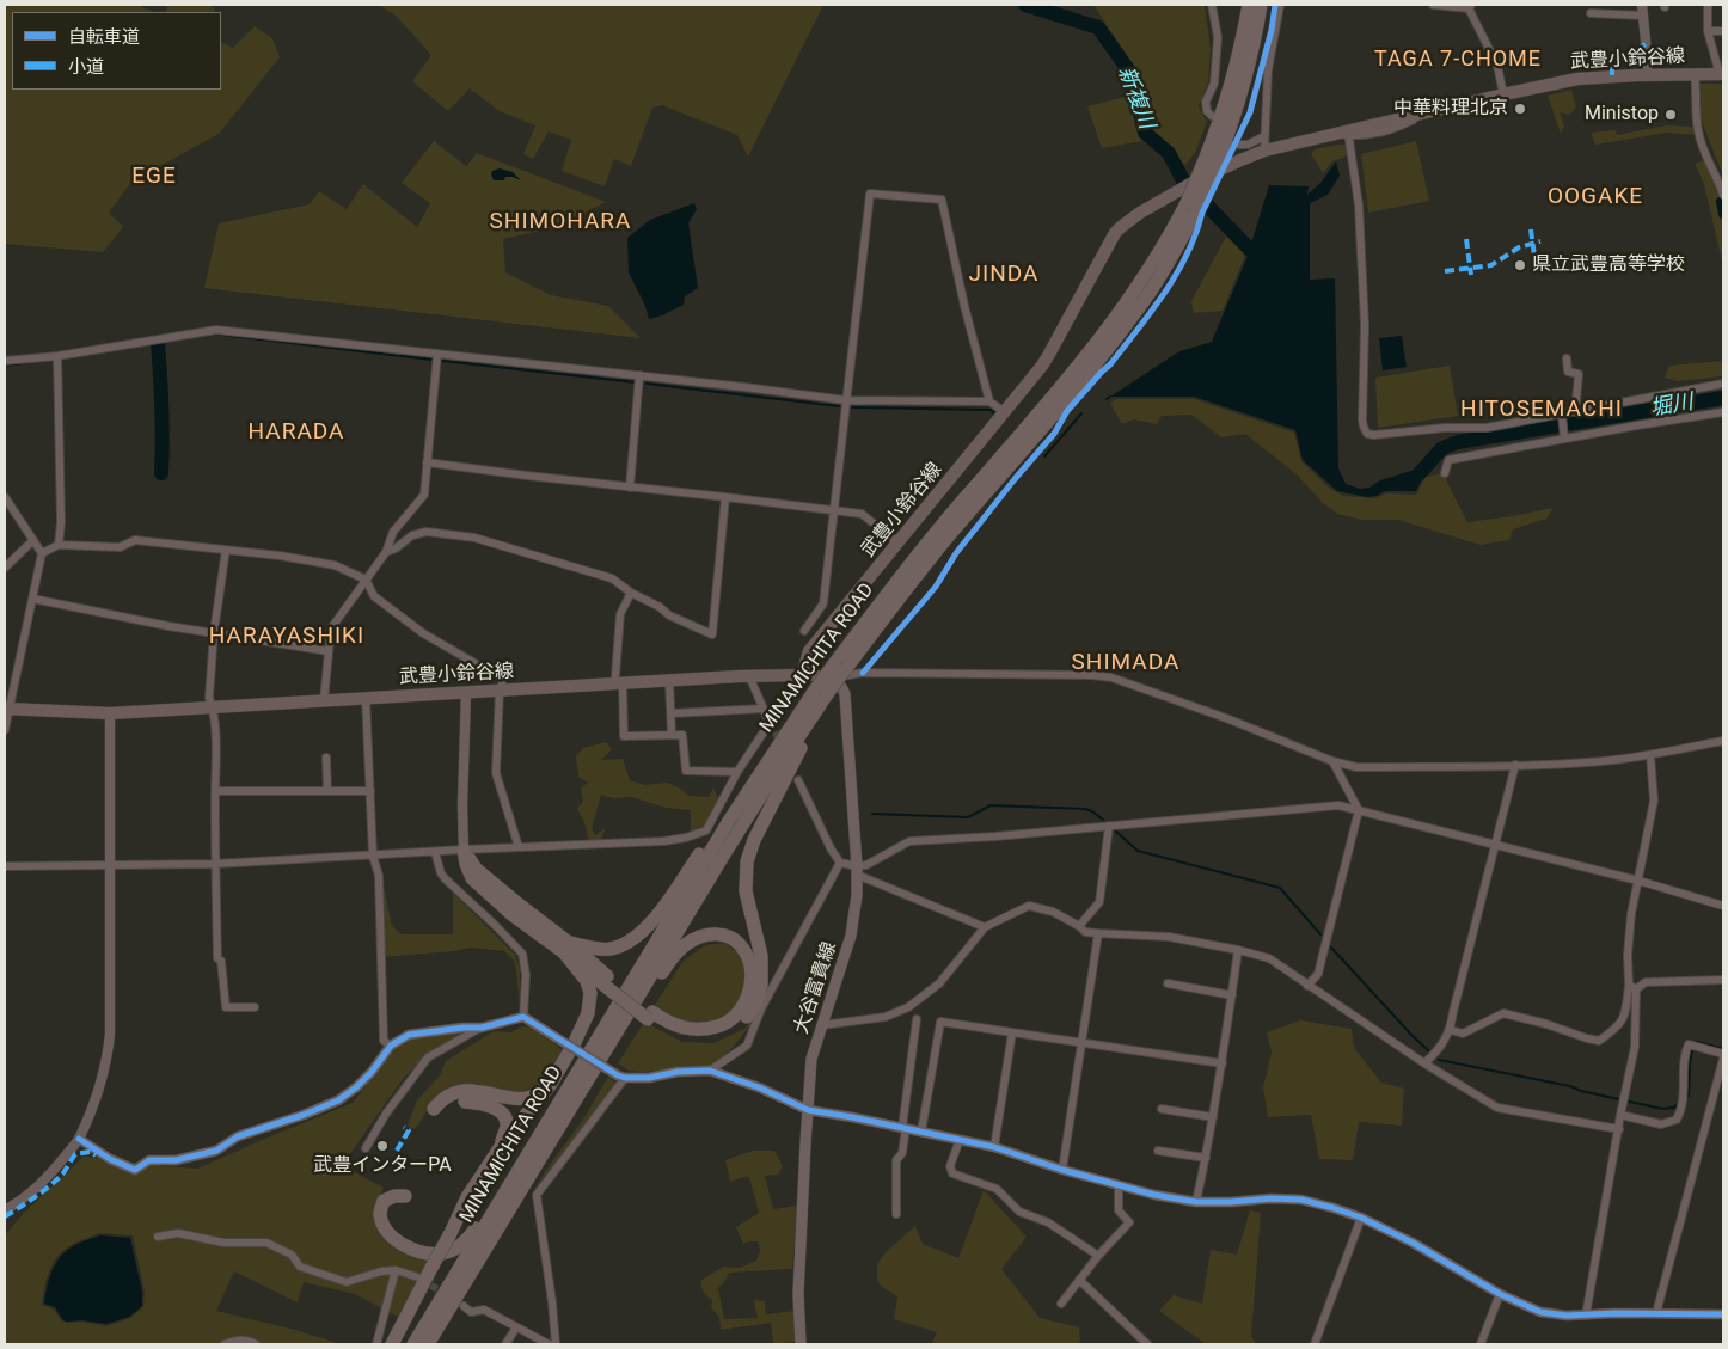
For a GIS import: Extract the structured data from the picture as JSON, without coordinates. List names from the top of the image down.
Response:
{
  "streets": {
    "highway": ["MINAMICHITA ROAD"],
    "main road": ["武豊小鈴谷線", "大谷富貴線"]
  },
  "crossings": [
    ["武豊小鈴谷線", "MINAMICHITA ROAD"],
    ["MINAMICHITA ROAD", "大谷富貴線"]
  ],
  "districts": [
    "TAGA 7-CHOME",
    "EGE",
    "OOGAKE",
    "SHIMOHARA",
    "JINDA",
    "HITOSEMACHI",
    "HARADA",
    "HARAYASHIKI",
    "SHIMADA"
  ],
  "water": ["新複川", "堀川"],
  "places": [
    "中華料理北京",
    "Ministop",
    "県立武豊高等学校",
    "武豊インターPA"
  ],
  "legend": ["自転車道", "小道"]
}
